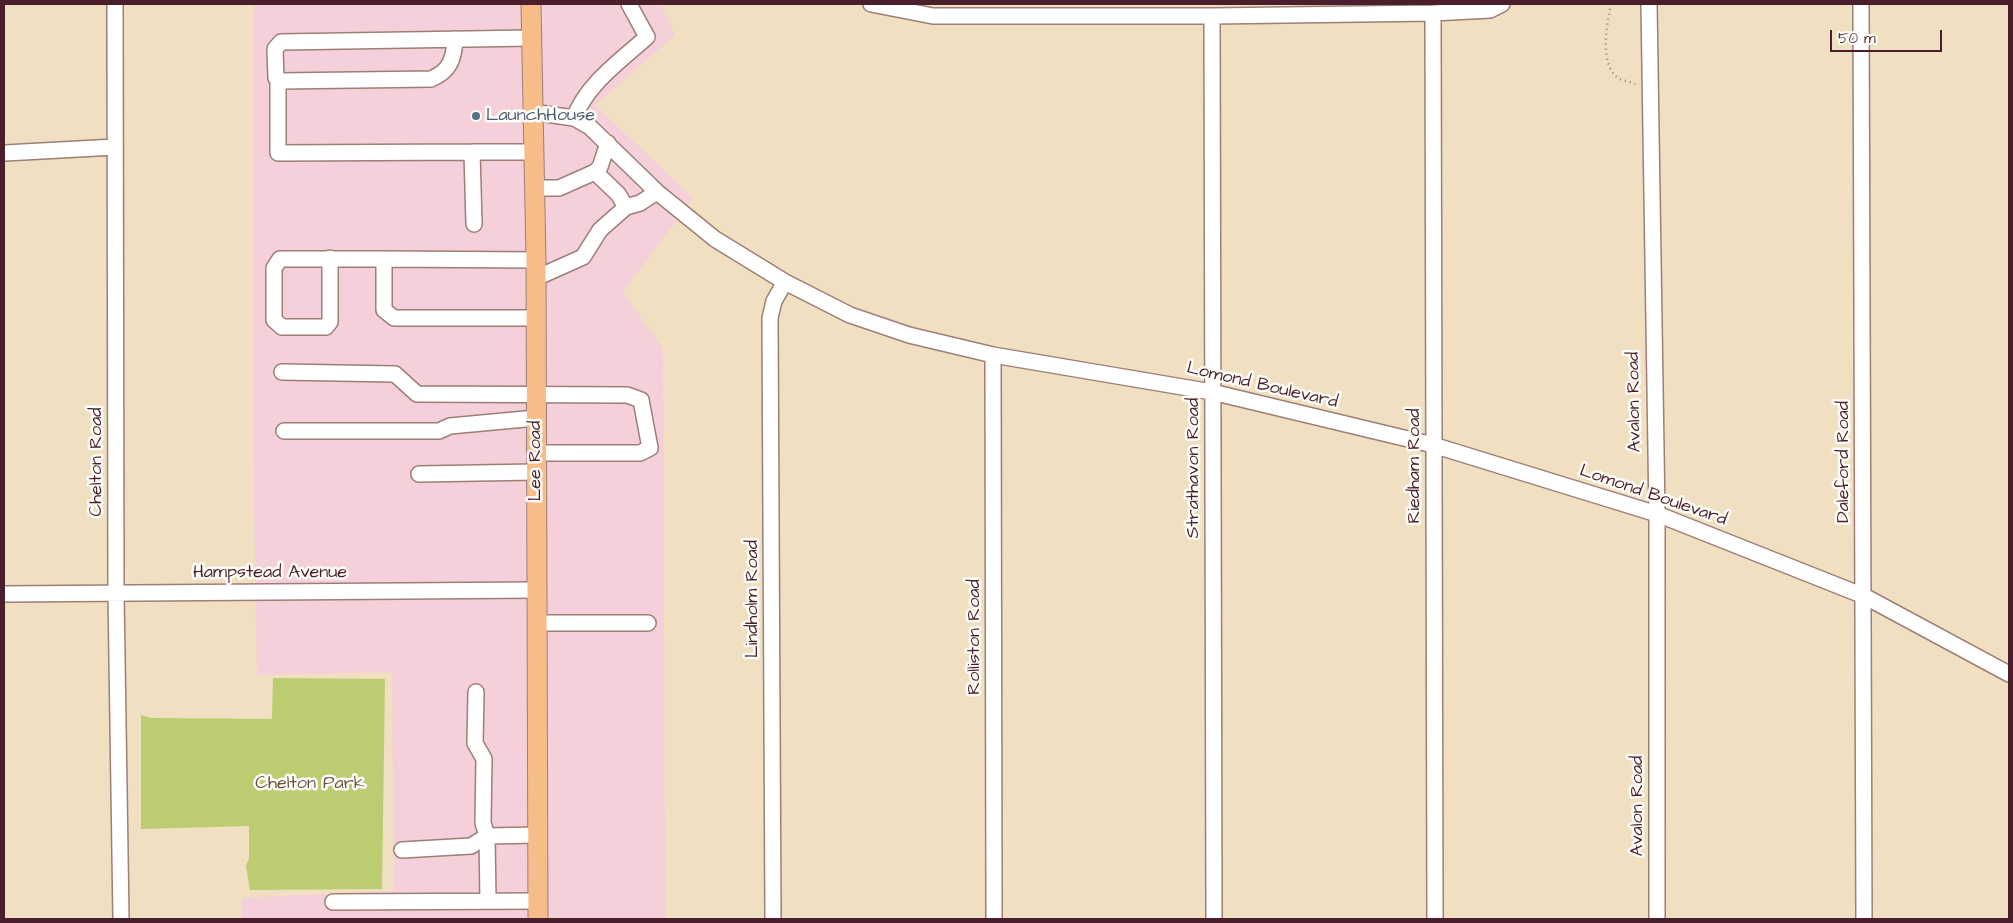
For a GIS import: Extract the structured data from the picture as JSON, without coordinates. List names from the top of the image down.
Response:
{
  "streets": {
    "main road": ["Lee Road"],
    "street": [
      "Lomond Boulevard",
      "Avalon Road",
      "Chelton Road",
      "Daleford Road",
      "Riedham Road",
      "Strathavon Road",
      "Hampstead Avenue",
      "Lindholm Road",
      "Rolliston Road"
    ]
  },
  "crossings": [
    ["Lomond Boulevard", "Avalon Road"],
    ["Lomond Boulevard", "Lee Road"],
    ["Lomond Boulevard", "Daleford Road"],
    ["Lomond Boulevard", "Riedham Road"],
    ["Lomond Boulevard", "Strathavon Road"],
    ["Lomond Boulevard", "Lindholm Road"],
    ["Lomond Boulevard", "Rolliston Road"],
    ["Lee Road", "Hampstead Avenue"],
    ["Chelton Road", "Hampstead Avenue"]
  ],
  "parks": ["Chelton Park"],
  "places": ["LaunchHouse"],
  "scale_bar": "50 m"
}
